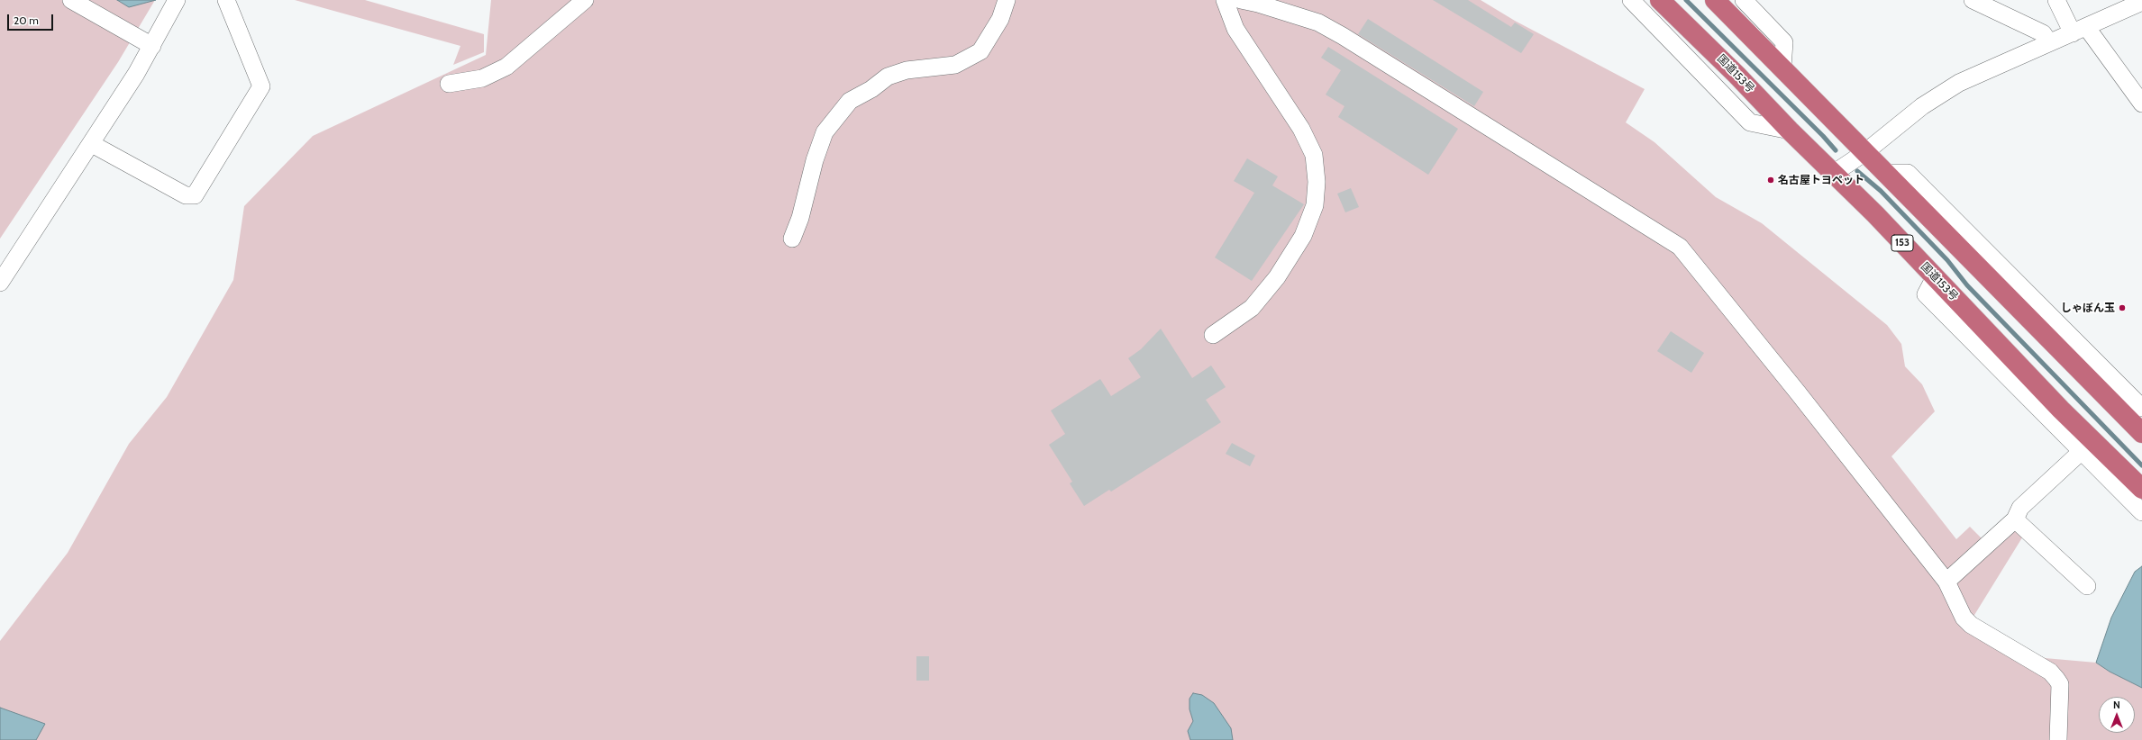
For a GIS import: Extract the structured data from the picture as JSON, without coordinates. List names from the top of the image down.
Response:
{
  "streets": {
    "highway": ["国道153号", "153"]
  },
  "places": ["名古屋トヨペット", "しゃぼん玉"],
  "scale_bar": "20 m",
  "north": "top"
}
